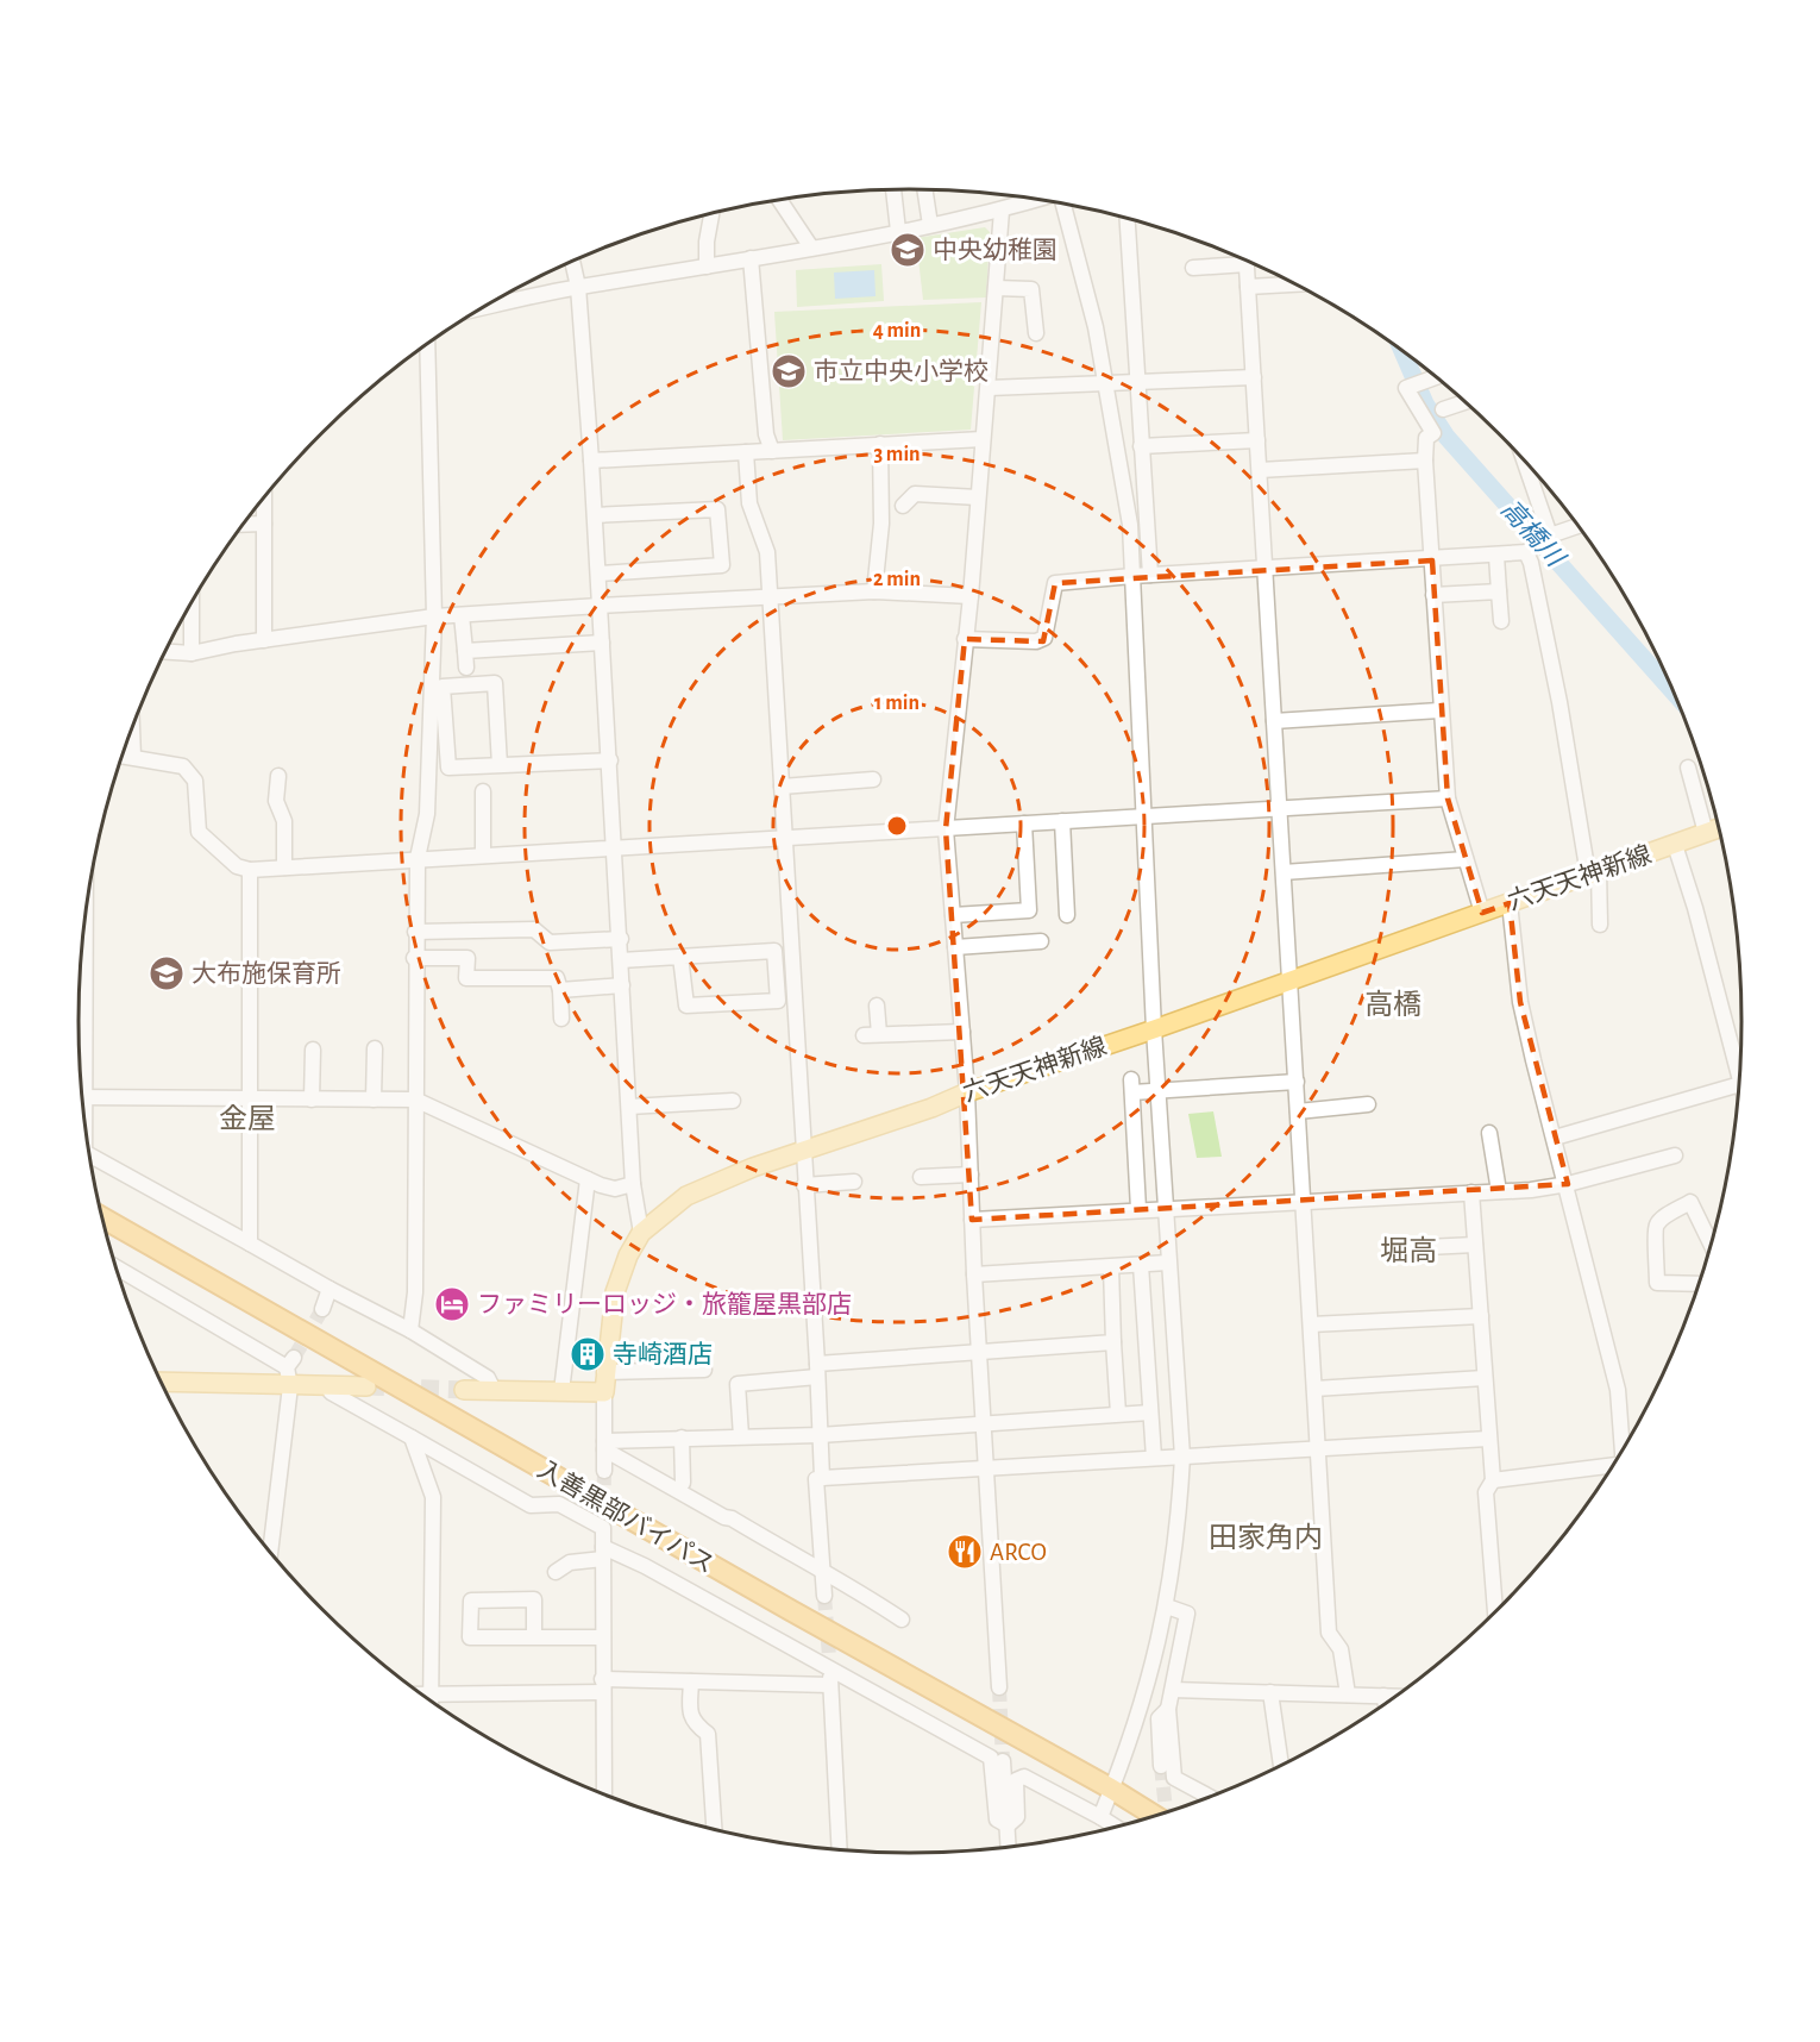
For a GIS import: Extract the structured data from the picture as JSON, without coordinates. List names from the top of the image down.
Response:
{
  "streets": {
    "highway": ["入善黒部バイパス"],
    "main road": ["六天天神新線"]
  },
  "districts": [
    "高橋",
    "金屋",
    "堀高",
    "田家角内"
  ],
  "water": ["高橋川"],
  "places": {
    "school or university": ["中央幼稚園", "市立中央小学校", "大布施保育所"],
    "hotel": ["ファミリーロッジ・旅籠屋黒部店"],
    "building": ["寺崎酒店"],
    "restaurant": ["ARCO"]
  },
  "rings": [
    "4 min",
    "3 min",
    "2 min",
    "1 min"
  ]
}
